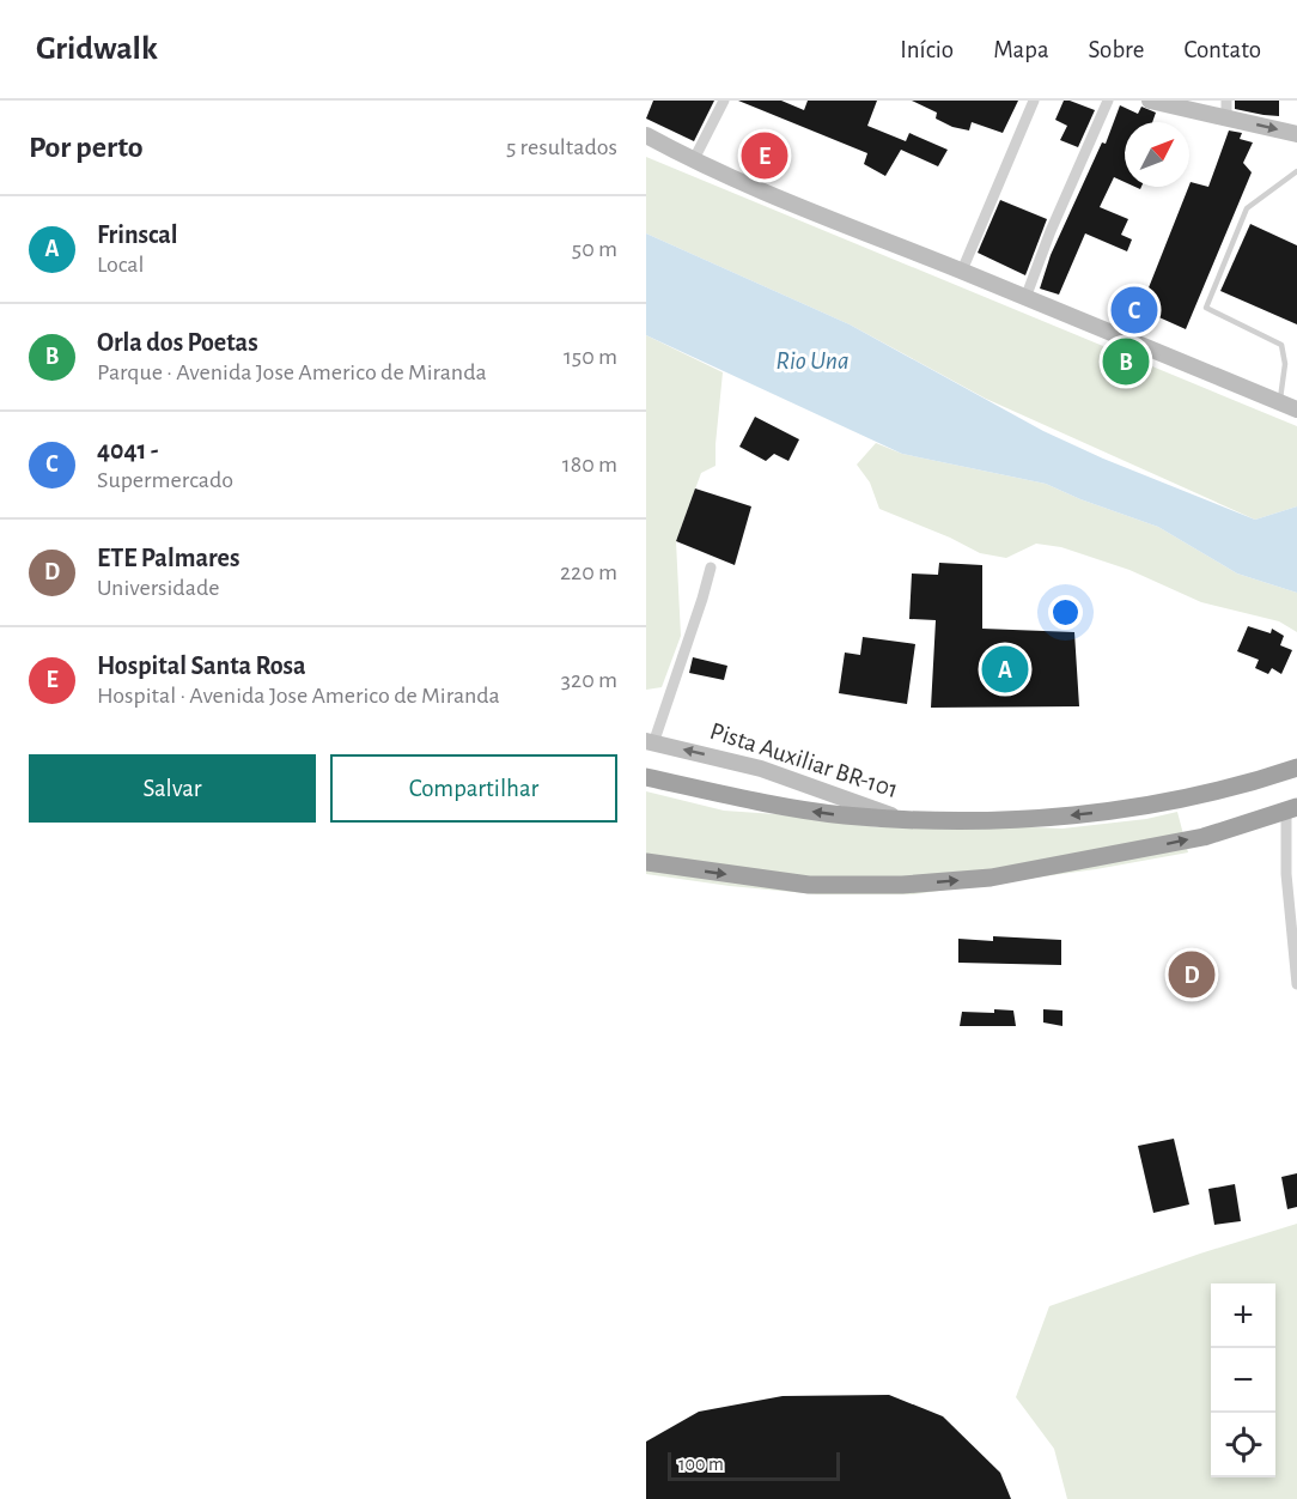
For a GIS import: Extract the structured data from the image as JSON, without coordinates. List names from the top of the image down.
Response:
{
  "streets": {
    "main road": ["Pista Auxiliar BR-101"]
  },
  "one_way": ["Pista Auxiliar BR-101"],
  "water": ["Rio Una"],
  "scale_bar": "100 m",
  "north": "top right",
  "page": {
    "header": "Gridwalk",
    "nav": [
      "Início",
      "Mapa",
      "Sobre",
      "Contato"
    ],
    "heading": ["Por perto", "5 resultados"],
    "pins": [
      "E",
      "C",
      "B",
      "A",
      "D"
    ],
    "list": [
      {
        "mark": "A",
        "name": "Frinscal",
        "note": "Local",
        "value": "50 m"
      },
      {
        "mark": "B",
        "name": "Orla dos Poetas",
        "note": "Parque · Avenida Jose Americo de Miranda",
        "value": "150 m"
      },
      {
        "mark": "C",
        "name": "4041 -",
        "note": "Supermercado",
        "value": "180 m"
      },
      {
        "mark": "D",
        "name": "ETE Palmares",
        "note": "Universidade",
        "value": "220 m"
      },
      {
        "mark": "E",
        "name": "Hospital Santa Rosa",
        "note": "Hospital · Avenida Jose Americo de Miranda",
        "value": "320 m"
      }
    ],
    "buttons": ["Salvar", "Compartilhar"],
    "map_buttons": ["+", "−"],
    "scale": "100 m"
  }
}
